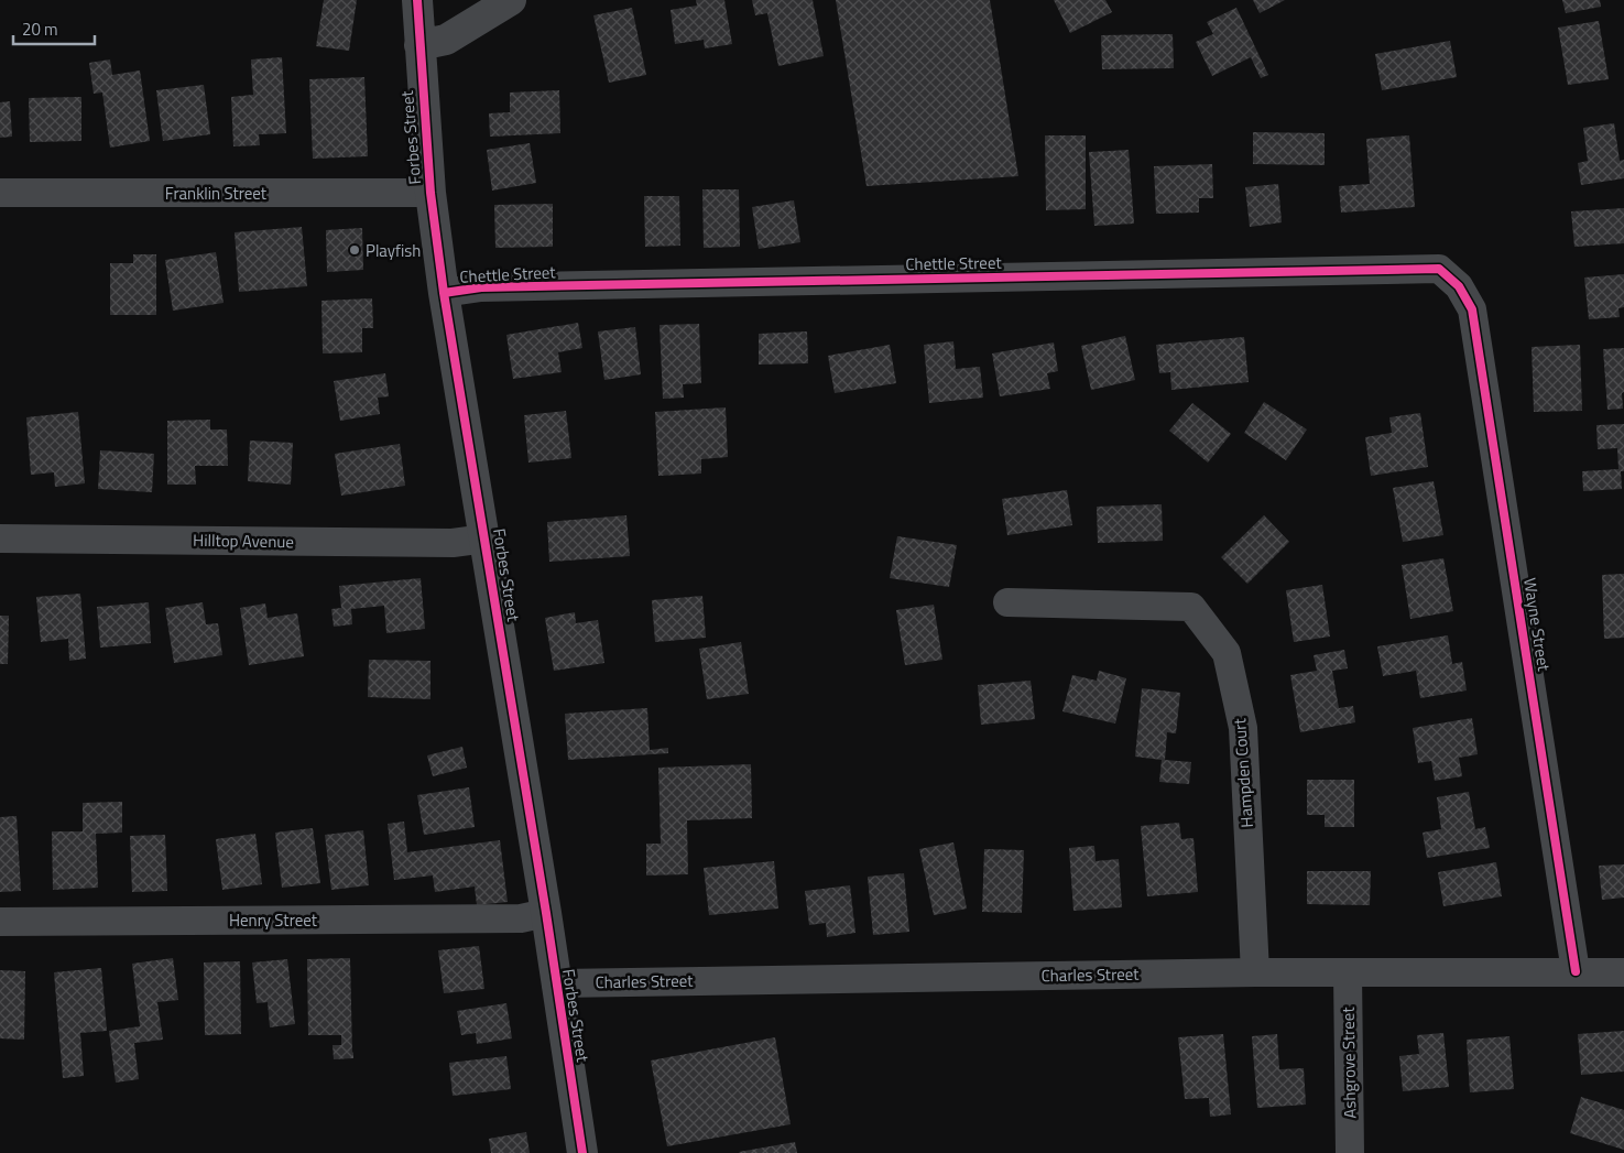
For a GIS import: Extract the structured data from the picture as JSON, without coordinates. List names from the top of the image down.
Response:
{
  "streets": {
    "street": [
      "Forbes Street",
      "Franklin Street",
      "Chettle Street",
      "Hilltop Avenue",
      "Wayne Street",
      "Hampden Court",
      "Henry Street",
      "Charles Street",
      "Ashgrove Street"
    ]
  },
  "crossings": [
    ["Forbes Street", "Franklin Street"],
    ["Forbes Street", "Chettle Street"],
    ["Forbes Street", "Hilltop Avenue"],
    ["Forbes Street", "Henry Street"],
    ["Forbes Street", "Charles Street"],
    ["Chettle Street", "Wayne Street"],
    ["Wayne Street", "Charles Street"],
    ["Hampden Court", "Charles Street"],
    ["Charles Street", "Ashgrove Street"]
  ],
  "places": ["Playfish"],
  "scale_bar": "20 m"
}
